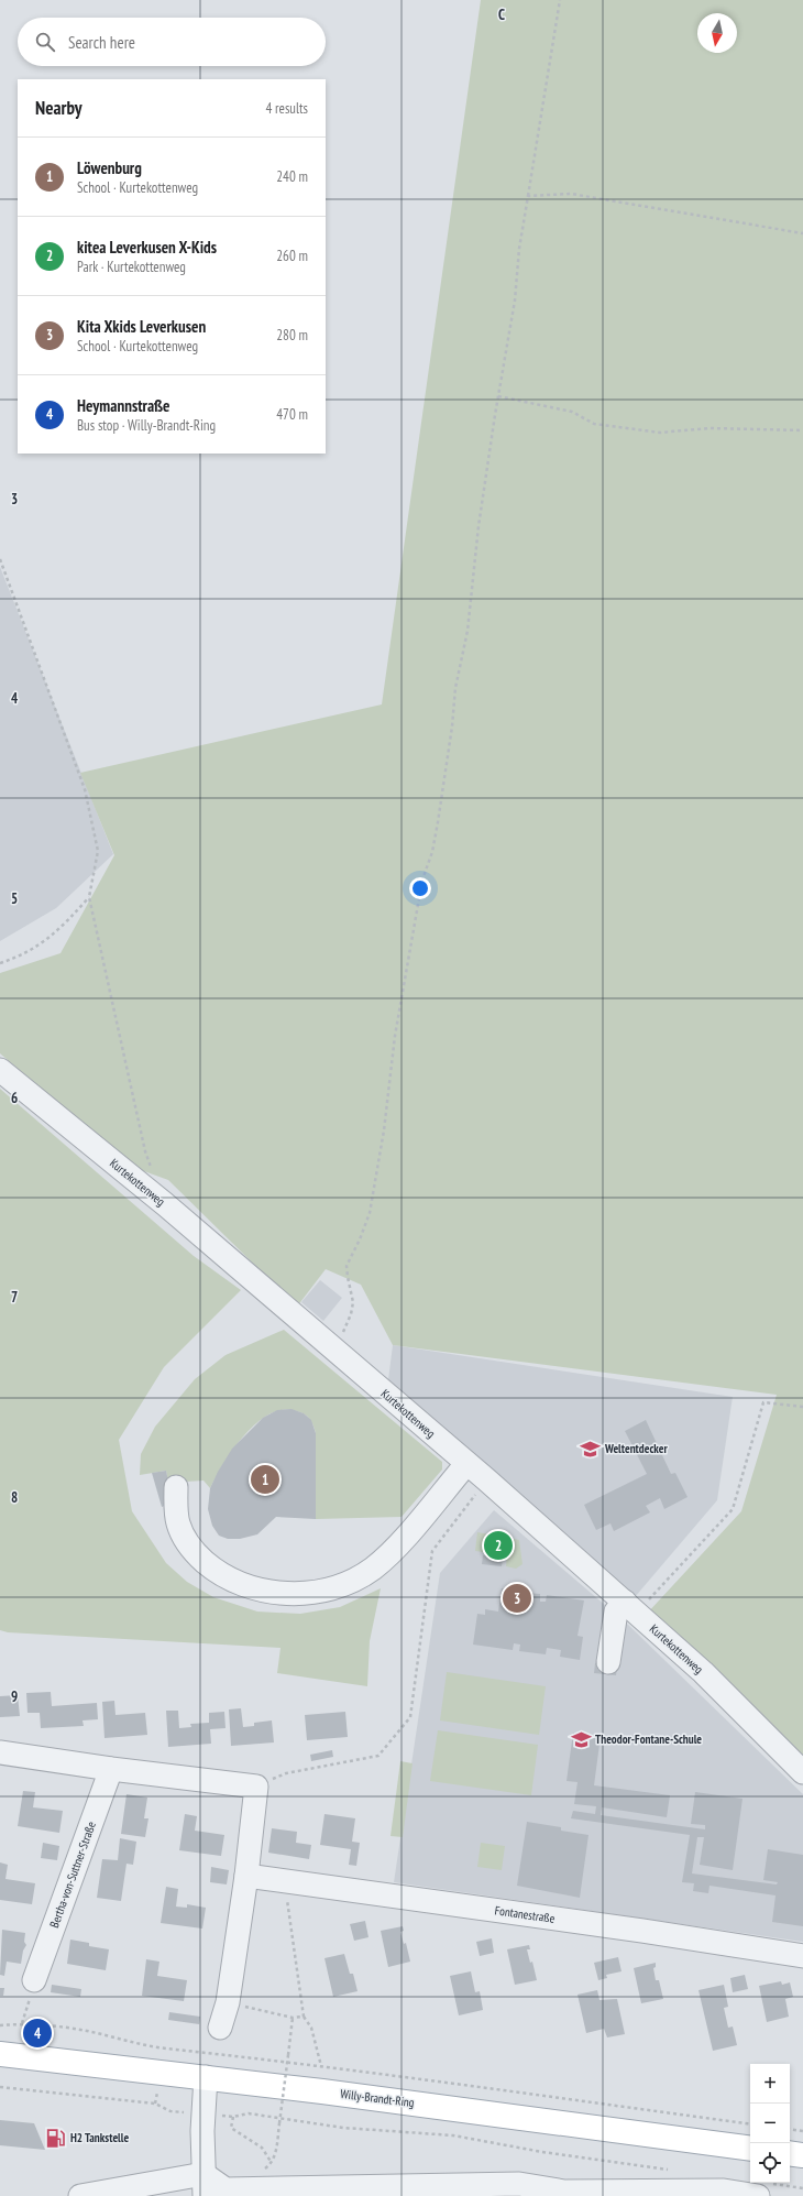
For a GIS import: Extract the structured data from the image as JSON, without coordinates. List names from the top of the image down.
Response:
{
  "streets": {
    "main road": ["Willy-Brandt-Ring"],
    "street": ["Kurtekottenweg", "Bertha-von-Suttner-Straße", "Fontanestraße"]
  },
  "places": {
    "school or university": ["Weltentdecker", "Theodor-Fontane-Schule"],
    "fuel station": ["H2 Tankstelle"]
  },
  "north": "bottom",
  "page": {
    "search": "Search here",
    "heading": ["Nearby", "4 results"],
    "list": [
      {
        "mark": "1",
        "name": "Löwenburg",
        "note": "School · Kurtekottenweg",
        "value": "240 m"
      },
      {
        "mark": "2",
        "name": "kitea Leverkusen X-Kids",
        "note": "Park · Kurtekottenweg",
        "value": "260 m"
      },
      {
        "mark": "3",
        "name": "Kita Xkids Leverkusen",
        "note": "School · Kurtekottenweg",
        "value": "280 m"
      },
      {
        "mark": "4",
        "name": "Heymannstraße",
        "note": "Bus stop · Willy-Brandt-Ring",
        "value": "470 m"
      }
    ],
    "pins": [
      "1",
      "2",
      "3",
      "4"
    ],
    "map_buttons": ["+", "−"]
  },
  "grid": {
    "columns": ["C"],
    "rows": [
      "3",
      "4",
      "5",
      "6",
      "7",
      "8",
      "9"
    ]
  }
}
